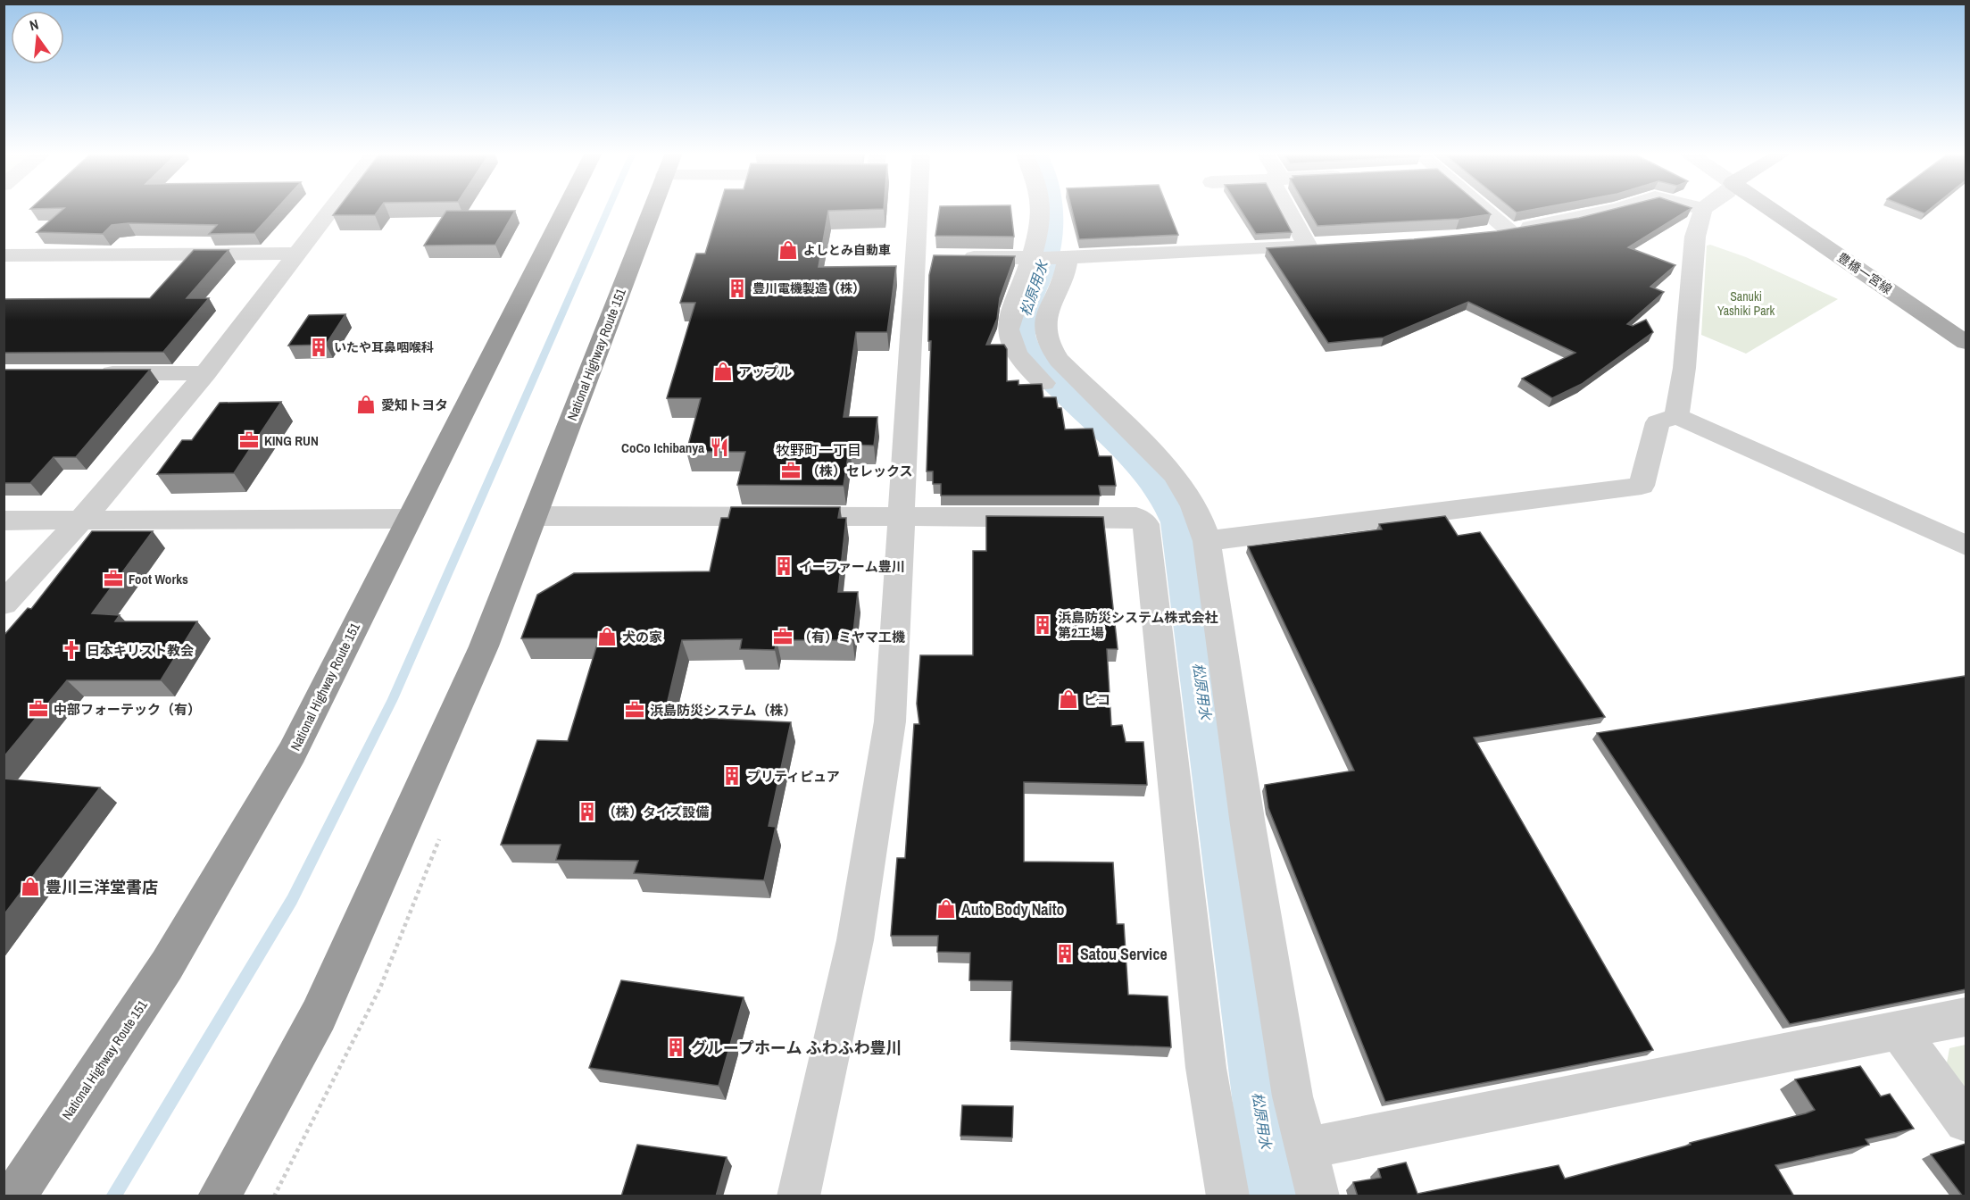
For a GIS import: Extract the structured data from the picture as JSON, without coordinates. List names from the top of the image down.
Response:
{
  "streets": {
    "highway": ["National Highway Route 151"],
    "main road": ["豊橋一宮線"]
  },
  "districts": ["牧野町一丁目"],
  "water": ["松原用水"],
  "parks": ["Sanuki Yashiki Park"],
  "places": {
    "shop": [
      "よしとみ自動車",
      "アップル",
      "愛知トヨタ",
      "犬の家",
      "ピコ",
      "豊川三洋堂書店",
      "Auto Body Naito"
    ],
    "building": [
      "豊川電機製造（株）",
      "いたや耳鼻咽喉科",
      "イーファーム豊川",
      "浜島防災システム株式会社 第2工場",
      "プリティピュア",
      "（株）タイズ設備",
      "Satou Service",
      "グループホーム ふわふわ豊川"
    ],
    "office": [
      "KING RUN",
      "（株）セレックス",
      "Foot Works",
      "（有）ミヤマ工機",
      "中部フォーテック（有）",
      "浜島防災システム（株）"
    ],
    "restaurant": ["CoCo Ichibanya"],
    "church": ["日本キリスト教会"]
  },
  "north": "top"
}
